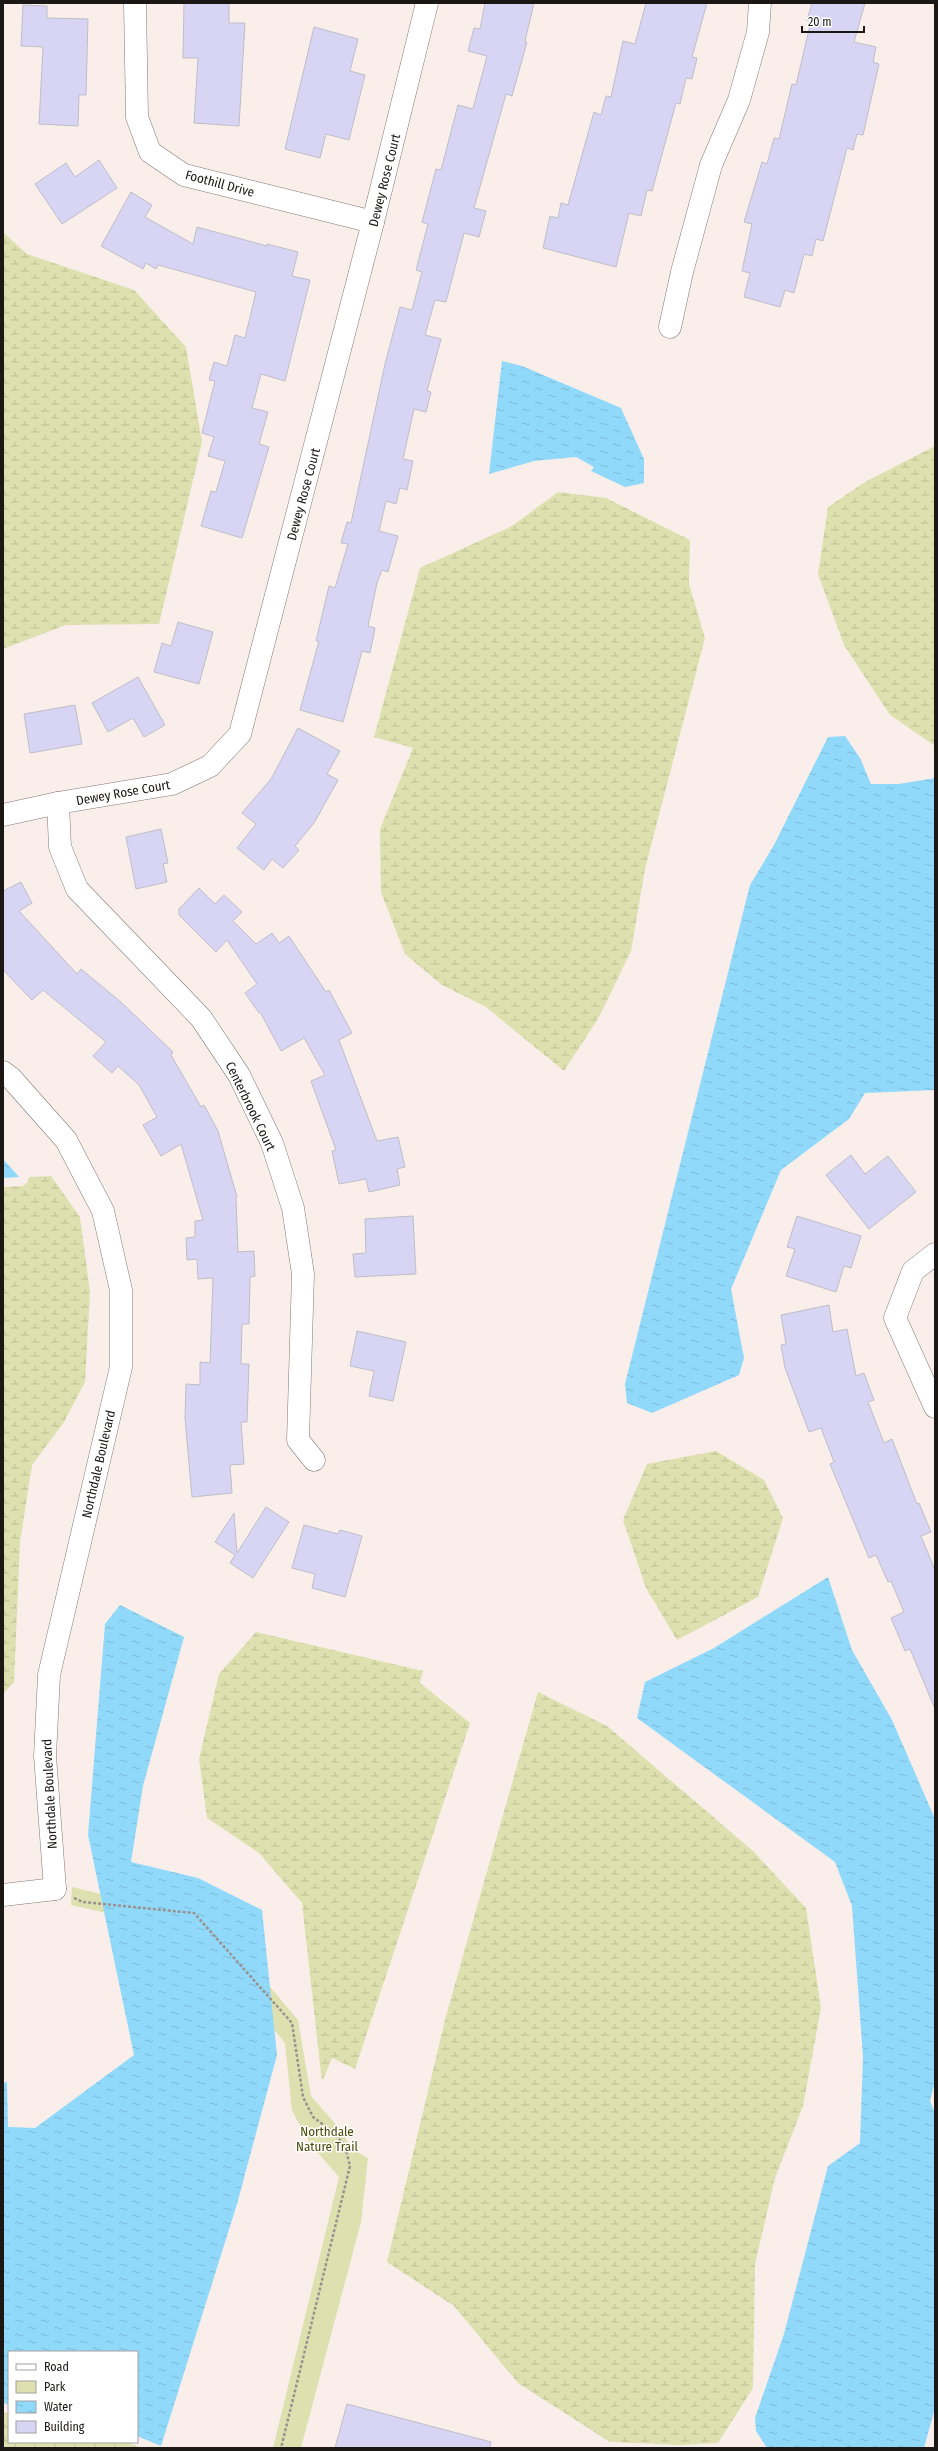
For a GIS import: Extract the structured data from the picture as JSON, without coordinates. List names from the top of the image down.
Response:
{
  "streets": {
    "street": [
      "Dewey Rose Court",
      "Foothill Drive",
      "Centerbrook Court",
      "Northdale Boulevard"
    ]
  },
  "crossings": [
    ["Dewey Rose Court", "Foothill Drive"],
    ["Dewey Rose Court", "Centerbrook Court"]
  ],
  "parks": ["Northdale Nature Trail"],
  "legend": [
    "Road",
    "Park",
    "Water",
    "Building"
  ],
  "scale_bar": "20 m"
}
